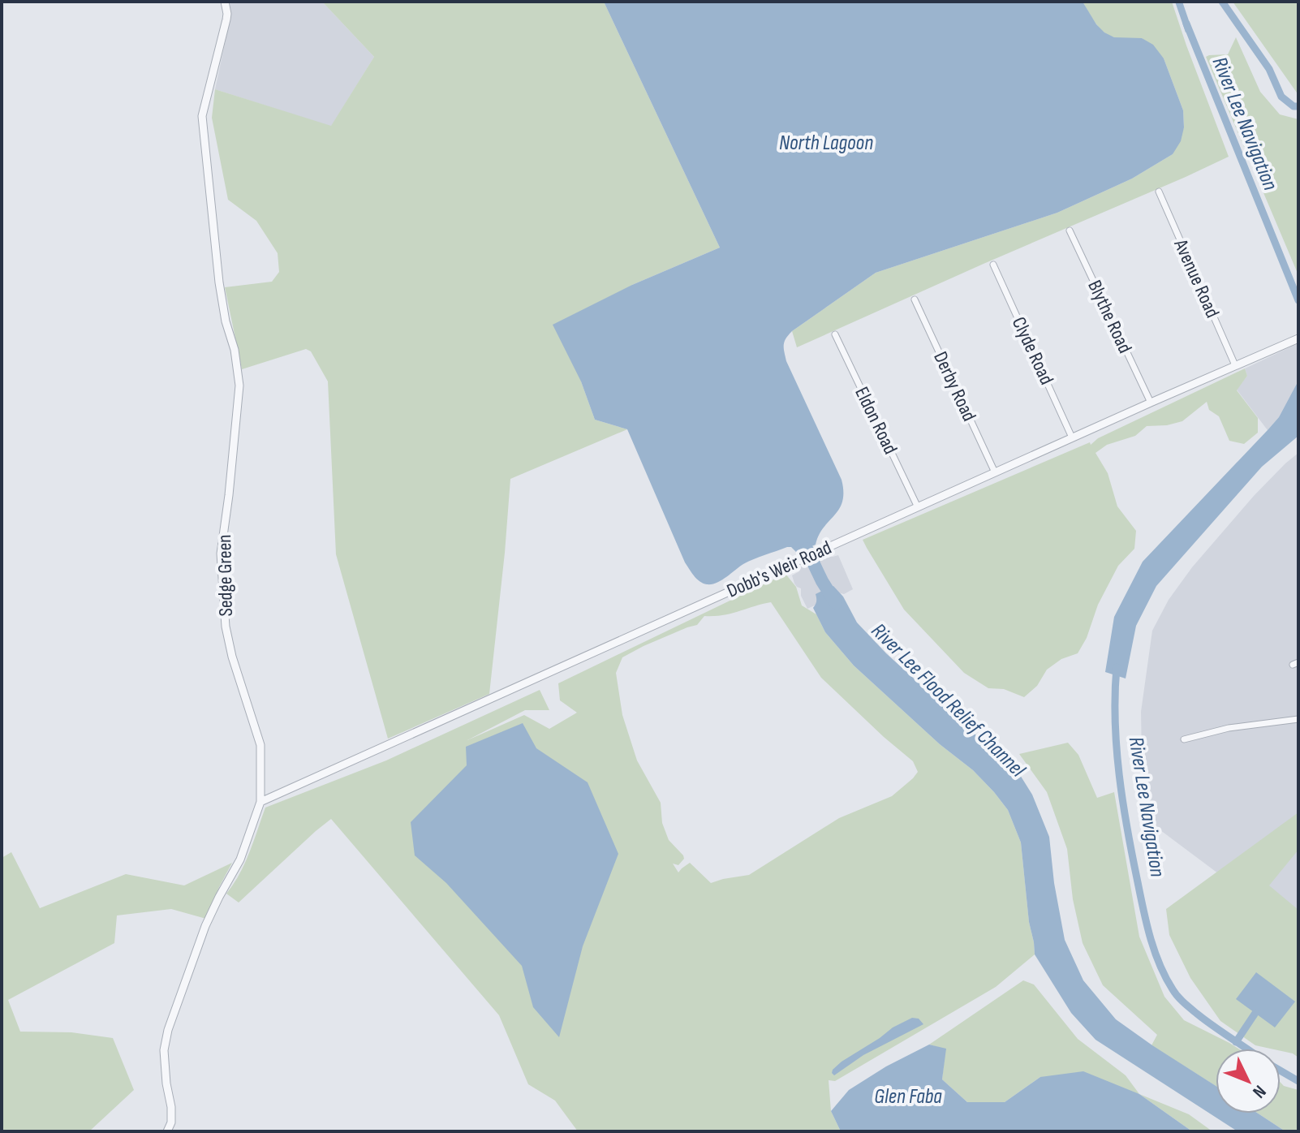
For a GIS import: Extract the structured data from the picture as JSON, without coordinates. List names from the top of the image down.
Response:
{
  "streets": {
    "street": [
      "Avenue Road",
      "Blythe Road",
      "Clyde Road",
      "Derby Road",
      "Eldon Road",
      "Dobb's Weir Road",
      "Sedge Green"
    ]
  },
  "crossings": [
    ["Avenue Road", "Dobb's Weir Road"],
    ["Blythe Road", "Dobb's Weir Road"],
    ["Clyde Road", "Dobb's Weir Road"],
    ["Derby Road", "Dobb's Weir Road"],
    ["Eldon Road", "Dobb's Weir Road"],
    ["Dobb's Weir Road", "Sedge Green"]
  ],
  "water": [
    "River Lee Navigation",
    "North Lagoon",
    "River Lee Flood Relief Channel",
    "Glen Faba"
  ],
  "north": "bottom right"
}
